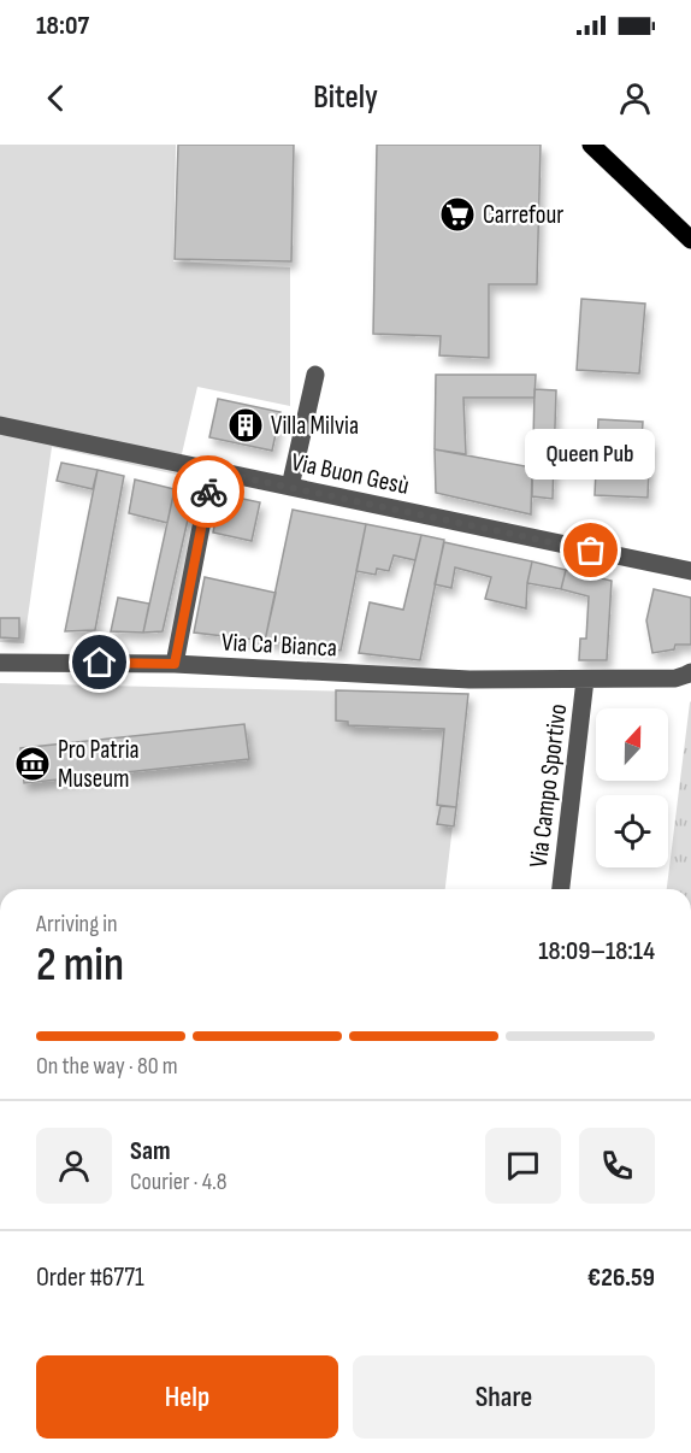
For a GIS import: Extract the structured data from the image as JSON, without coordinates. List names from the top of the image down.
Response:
{
  "streets": {
    "street": ["Via Buon Gesù", "Via Ca' Bianca", "Via Campo Sportivo"]
  },
  "crossings": [
    ["Via Ca' Bianca", "Via Campo Sportivo"]
  ],
  "places": {
    "supermarket": ["Carrefour"],
    "building": ["Villa Milvia"],
    "other": ["Queen Pub"],
    "museum": ["Pro Patria Museum"]
  },
  "north": "top",
  "page": {
    "status": "18:07",
    "header": "Bitely",
    "bubble": "Queen Pub",
    "heading": ["2 min", "Arriving in", "18:09–18:14"],
    "panel": [
      "Sam",
      "Courier · 4.8",
      "Order #6771",
      "€26.59"
    ],
    "bar": "On the way · 80 m",
    "buttons": ["Help", "Share"]
  }
}
